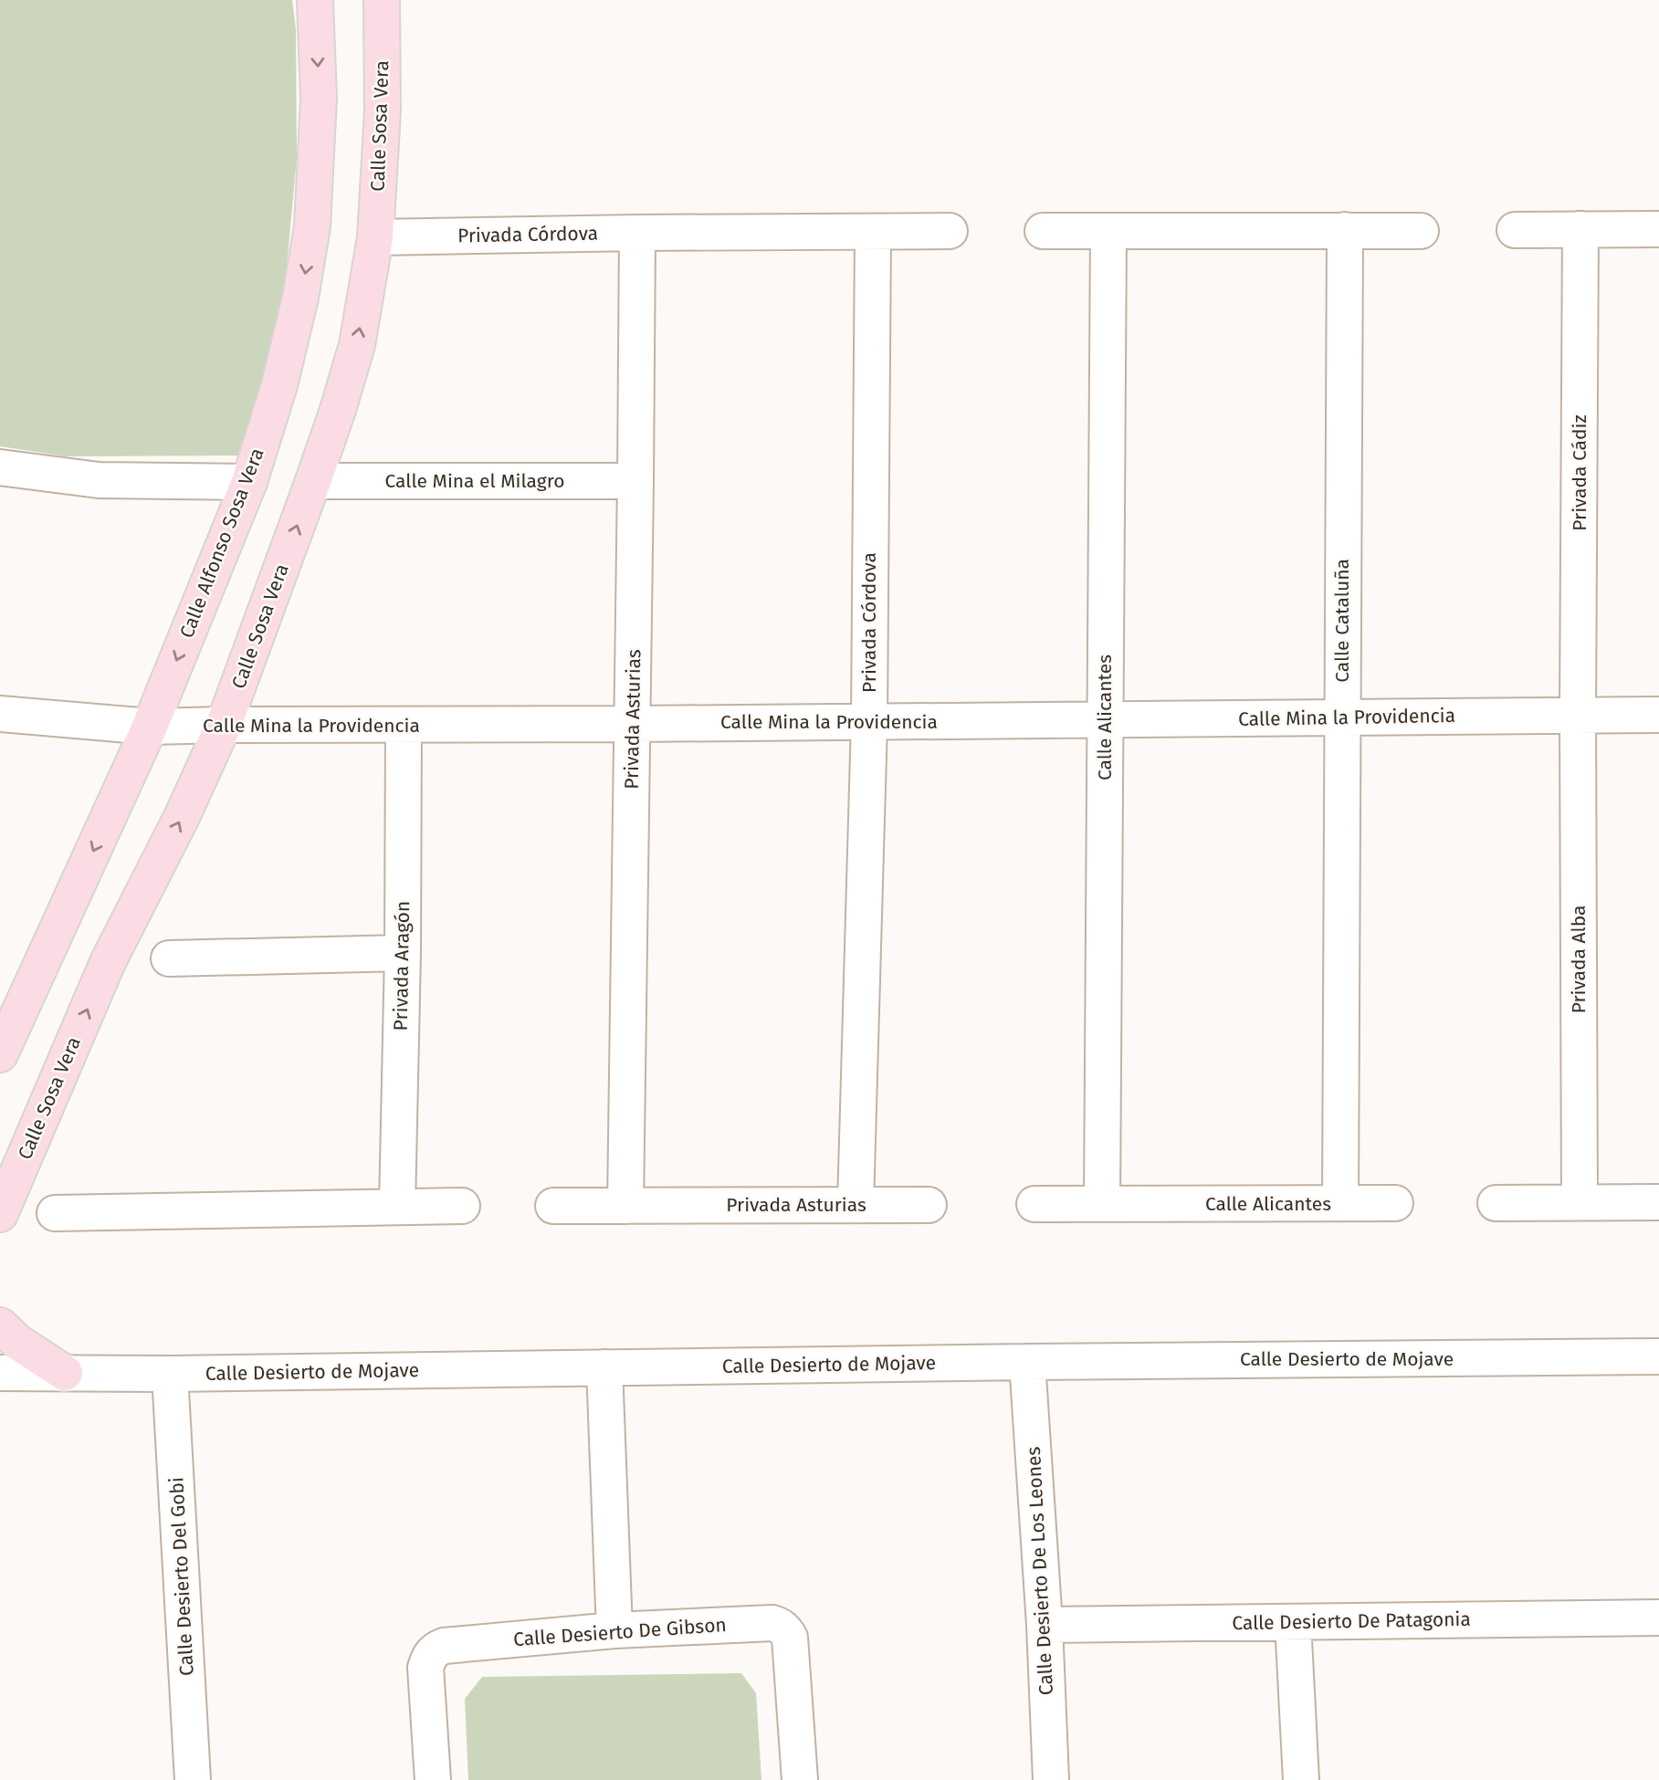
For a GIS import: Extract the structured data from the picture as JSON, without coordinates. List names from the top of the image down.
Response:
{
  "streets": {
    "main road": ["Calle Sosa Vera", "Calle Alfonso Sosa Vera"],
    "street": [
      "Privada Córdova",
      "Privada Cádiz",
      "Calle Mina el Milagro",
      "Calle Cataluña",
      "Calle Alicantes",
      "Calle Mina la Providencia",
      "Privada Asturias",
      "Privada Alba",
      "Privada Aragón",
      "Calle Desierto de Mojave",
      "Calle Desierto De Los Leones",
      "Calle Desierto Del Gobi",
      "Calle Desierto De Patagonia",
      "Calle Desierto De Gibson"
    ]
  },
  "crossings": [
    ["Calle Sosa Vera", "Privada Córdova"],
    ["Calle Sosa Vera", "Calle Mina el Milagro"],
    ["Calle Sosa Vera", "Calle Mina la Providencia"],
    ["Privada Córdova", "Calle Mina la Providencia"],
    ["Privada Córdova", "Privada Asturias"],
    ["Privada Cádiz", "Calle Mina la Providencia"],
    ["Privada Cádiz", "Privada Alba"],
    ["Calle Mina el Milagro", "Privada Asturias"],
    ["Calle Alfonso Sosa Vera", "Calle Mina la Providencia"],
    ["Calle Cataluña", "Calle Alicantes"],
    ["Calle Cataluña", "Calle Mina la Providencia"],
    ["Calle Alicantes", "Calle Mina la Providencia"],
    ["Calle Mina la Providencia", "Privada Asturias"],
    ["Calle Mina la Providencia", "Privada Alba"],
    ["Calle Mina la Providencia", "Privada Aragón"],
    ["Calle Desierto de Mojave", "Calle Desierto De Los Leones"],
    ["Calle Desierto de Mojave", "Calle Desierto Del Gobi"],
    ["Calle Desierto De Los Leones", "Calle Desierto De Patagonia"]
  ],
  "one_way": ["Calle Sosa Vera", "Calle Alfonso Sosa Vera"]
}
